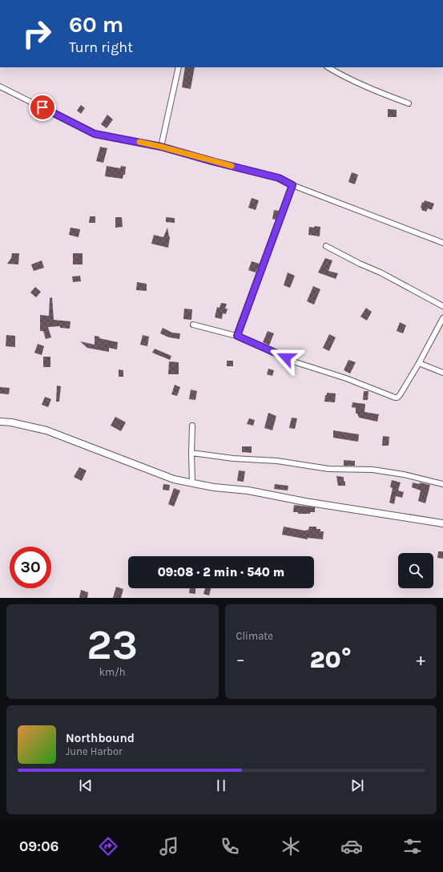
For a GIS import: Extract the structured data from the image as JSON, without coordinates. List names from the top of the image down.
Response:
{
  "page": {
    "turn": ["60 m", "Turn right"],
    "limit": "30",
    "trip": "09:08 · 2 min · 540 m",
    "tile": [
      ["23", "km/h"],
      "Climate"
    ],
    "heat": ["−", "20°", "+"],
    "song": ["Northbound", "June Harbor"],
    "tabs": "09:06"
  }
}
